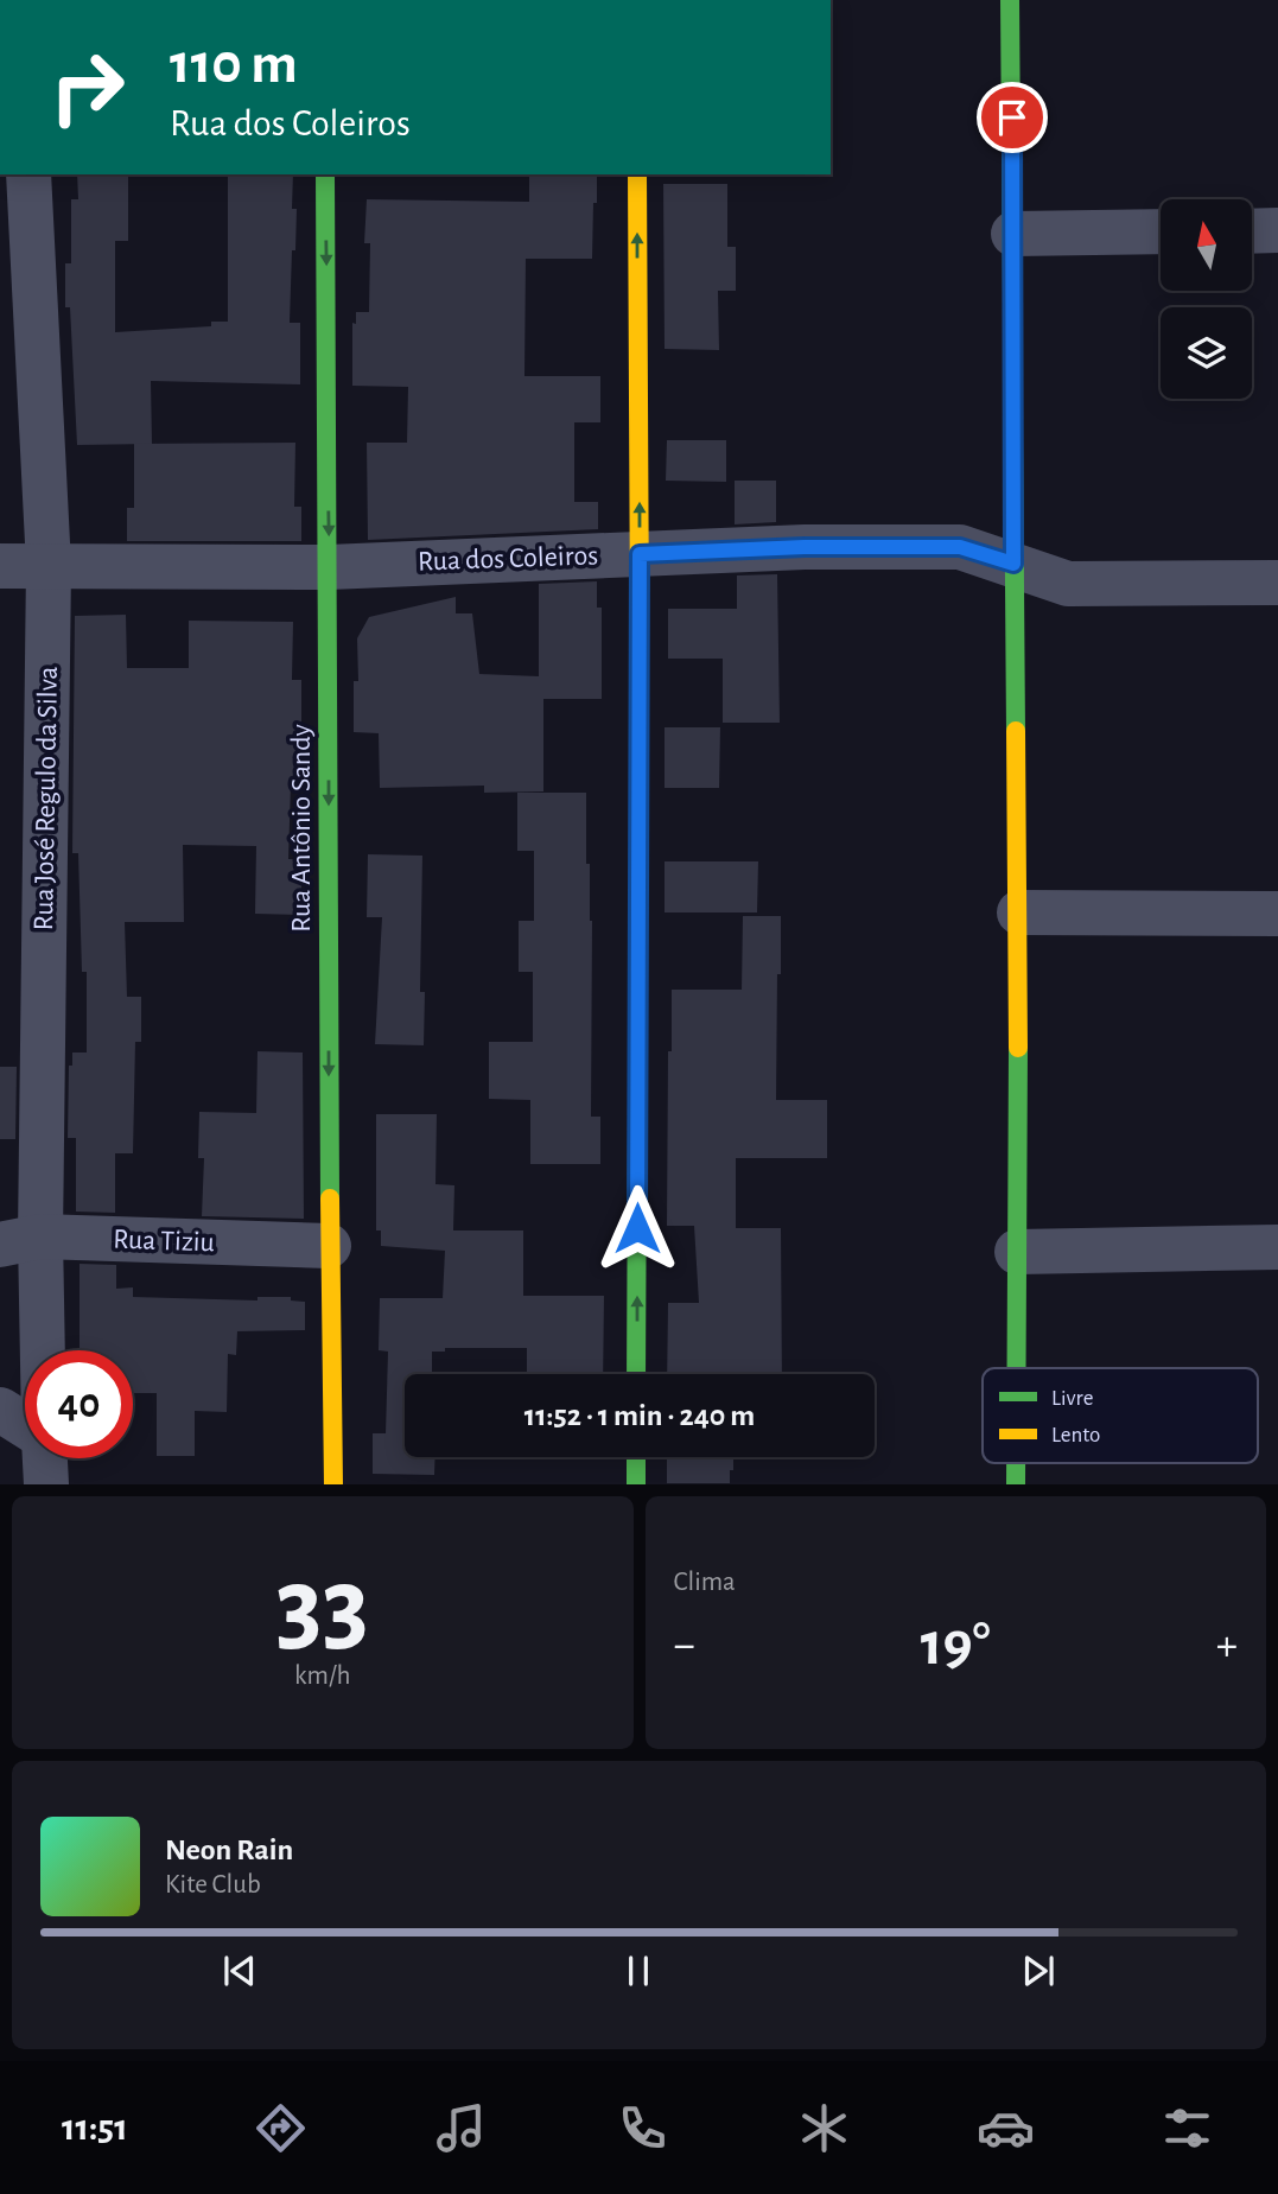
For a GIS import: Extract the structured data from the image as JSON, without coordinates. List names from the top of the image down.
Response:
{
  "streets": {
    "street": [
      "Rua dos Coleiros",
      "Rua José Regulo da Silva",
      "Rua Antônio Sandy",
      "Rua Tiziu"
    ]
  },
  "crossings": [
    ["Rua dos Coleiros", "Rua José Regulo da Silva"],
    ["Rua dos Coleiros", "Rua Antônio Sandy"],
    ["Rua José Regulo da Silva", "Rua Tiziu"],
    ["Rua Antônio Sandy", "Rua Tiziu"]
  ],
  "one_way": ["Rua Antônio Sandy"],
  "legend": ["Livre", "Lento"],
  "north": "top",
  "page": {
    "turn": ["110 m", "Rua dos Coleiros"],
    "limit": "40",
    "trip": "11:52 · 1 min · 240 m",
    "tile": [
      ["33", "km/h"],
      "Clima"
    ],
    "heat": ["−", "19°", "+"],
    "song": ["Neon Rain", "Kite Club"],
    "tabs": "11:51"
  }
}
